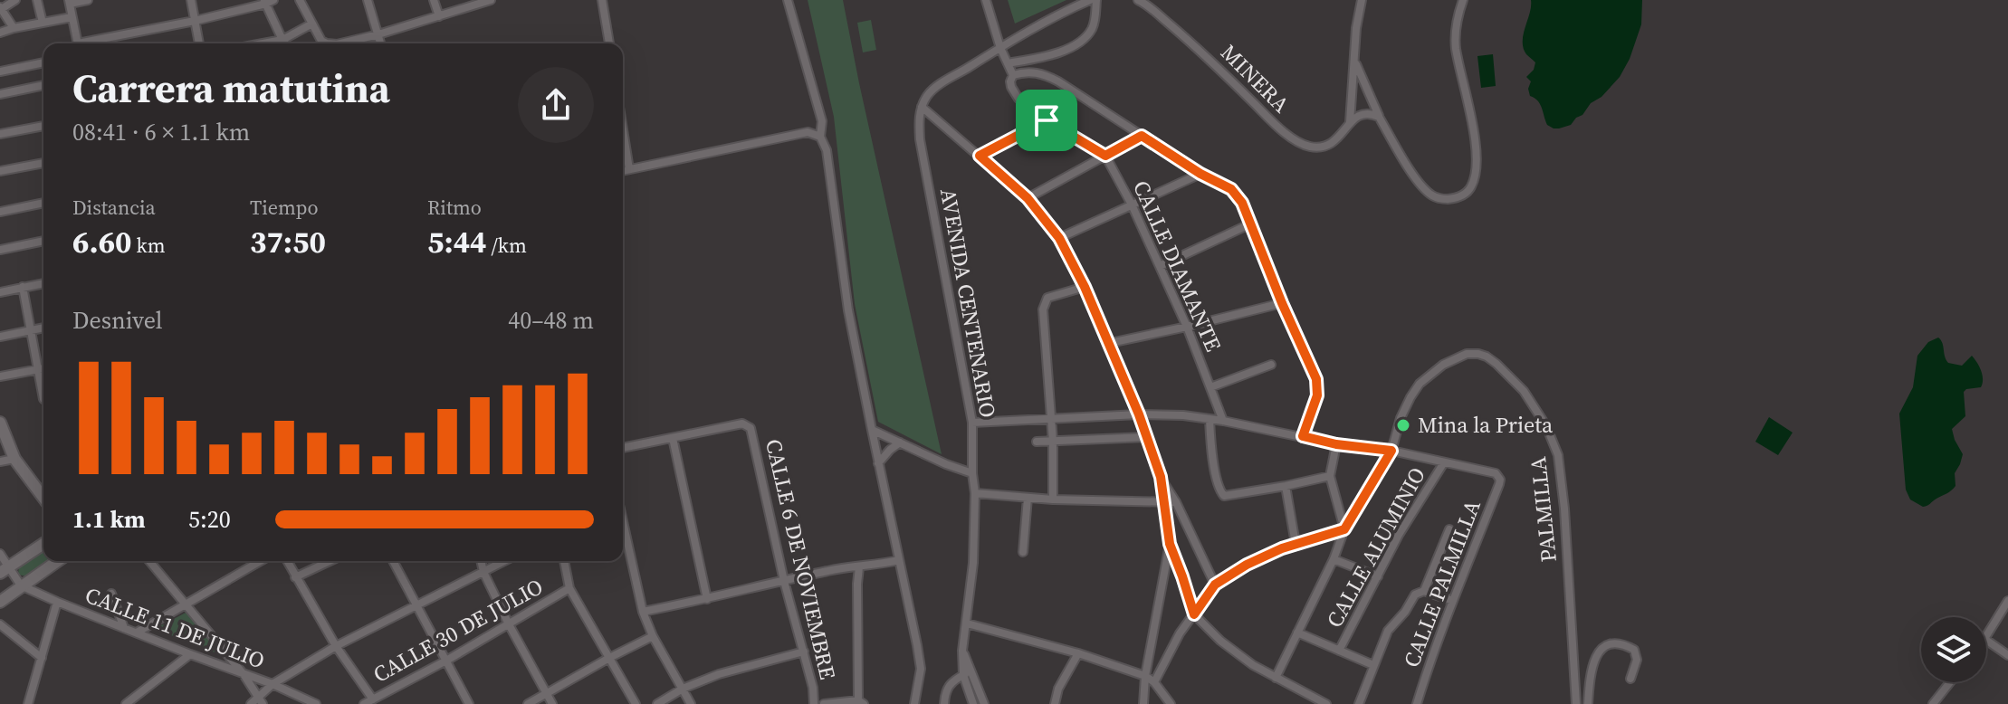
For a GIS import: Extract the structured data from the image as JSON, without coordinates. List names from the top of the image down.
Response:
{
  "streets": {
    "street": [
      "MINERA",
      "CALLE DIAMANTE",
      "AVENIDA CENTENARIO",
      "PALMILLA",
      "CALLE ALUMINIO",
      "CALLE 6 DE NOVIEMBRE",
      "CALLE PALMILLA",
      "CALLE 11 DE JULIO",
      "CALLE 30 DE JULIO"
    ]
  },
  "crossings": [
    ["CALLE ALUMINIO", "CALLE PALMILLA"]
  ],
  "places": ["Mina la Prieta"],
  "page": {
    "heading": ["Carrera matutina", "08:41 · 6 × 1.1 km"],
    "stats": [
      ["Distancia", "6.60 km"],
      ["Tiempo", "37:50"],
      ["Ritmo", "5:44 /km"]
    ],
    "chart": ["Desnivel", "40–48 m"],
    "list": [
      {
        "name": "1.1 km",
        "note": "5:20"
      }
    ]
  }
}
